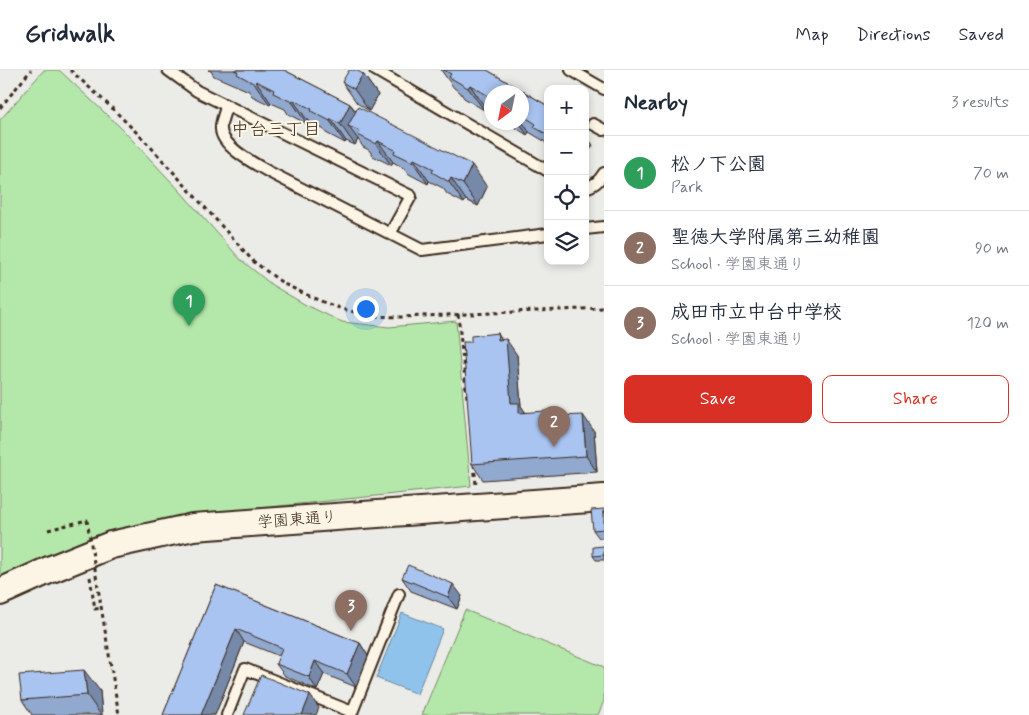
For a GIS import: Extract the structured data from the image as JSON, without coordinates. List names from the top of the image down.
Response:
{
  "streets": {
    "street": ["学園東通り"]
  },
  "districts": ["中台三丁目"],
  "north": "bottom left",
  "page": {
    "header": "Gridwalk",
    "nav": ["Map", "Directions", "Saved"],
    "heading": ["Nearby", "3 results"],
    "map_buttons": ["+", "−"],
    "list": [
      {
        "mark": "1",
        "name": "松ノ下公園",
        "note": "Park",
        "value": "70 m"
      },
      {
        "mark": "2",
        "name": "聖徳大学附属第三幼稚園",
        "note": "School · 学園東通り",
        "value": "90 m"
      },
      {
        "mark": "3",
        "name": "成田市立中台中学校",
        "note": "School · 学園東通り",
        "value": "120 m"
      }
    ],
    "pins": ["1", "2", "3"],
    "buttons": ["Save", "Share"]
  }
}
